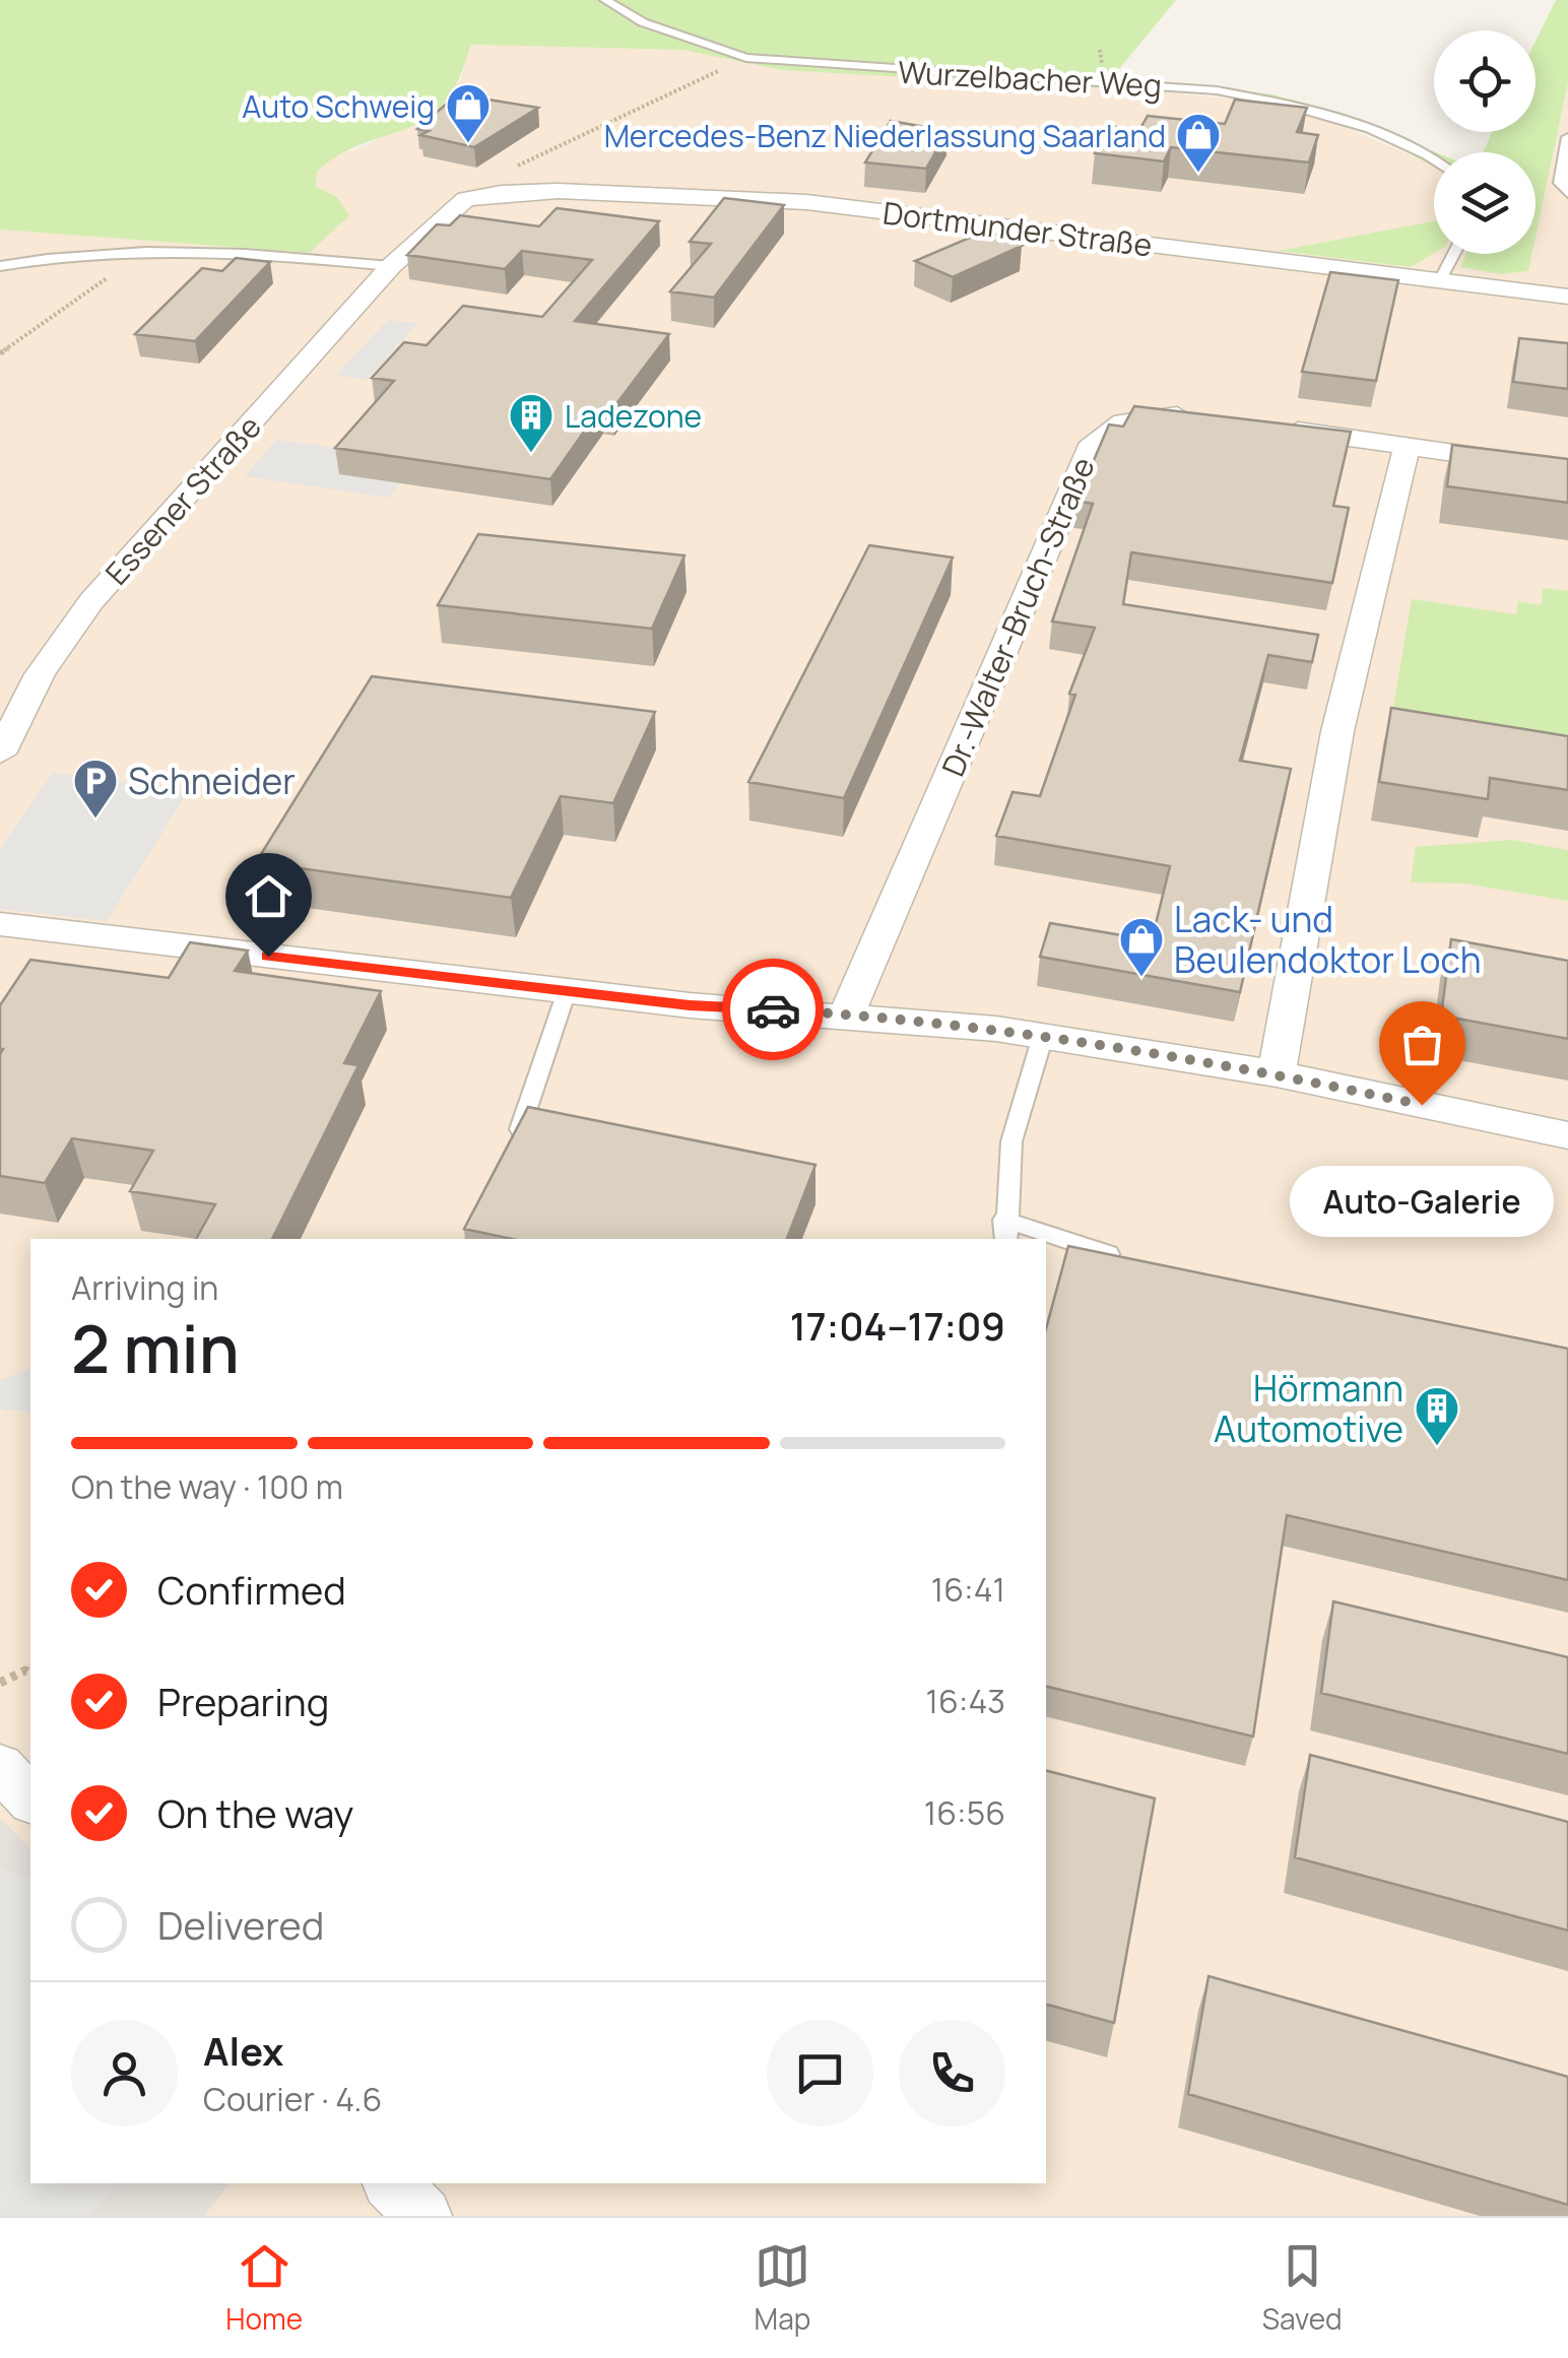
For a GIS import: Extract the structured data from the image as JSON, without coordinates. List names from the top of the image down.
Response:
{
  "streets": {
    "street": ["Dortmunder Straße", "Essener Straße", "Dr.-Walter-Bruch-Straße"],
    "lane": ["Wurzelbacher Weg"]
  },
  "crossings": [
    ["Dortmunder Straße", "Essener Straße"]
  ],
  "places": {
    "shop": ["Auto Schweig", "Mercedes-Benz Niederlassung Saarland", "Lack- und Beulendoktor Loch"],
    "building": ["Ladezone", "Hörmann Automotive"],
    "parking": ["Schneider"],
    "other": ["Auto-Galerie"]
  },
  "page": {
    "bubble": "Auto-Galerie",
    "heading": ["2 min", "Arriving in", "17:04–17:09"],
    "panel": ["Alex", "Courier · 4.6"],
    "bar": "On the way · 100 m",
    "list": [
      ["Confirmed", "16:41"],
      ["Preparing", "16:43"],
      ["On the way", "16:56"],
      "Delivered"
    ],
    "tabs": ["Home", "Map", "Saved"]
  }
}
